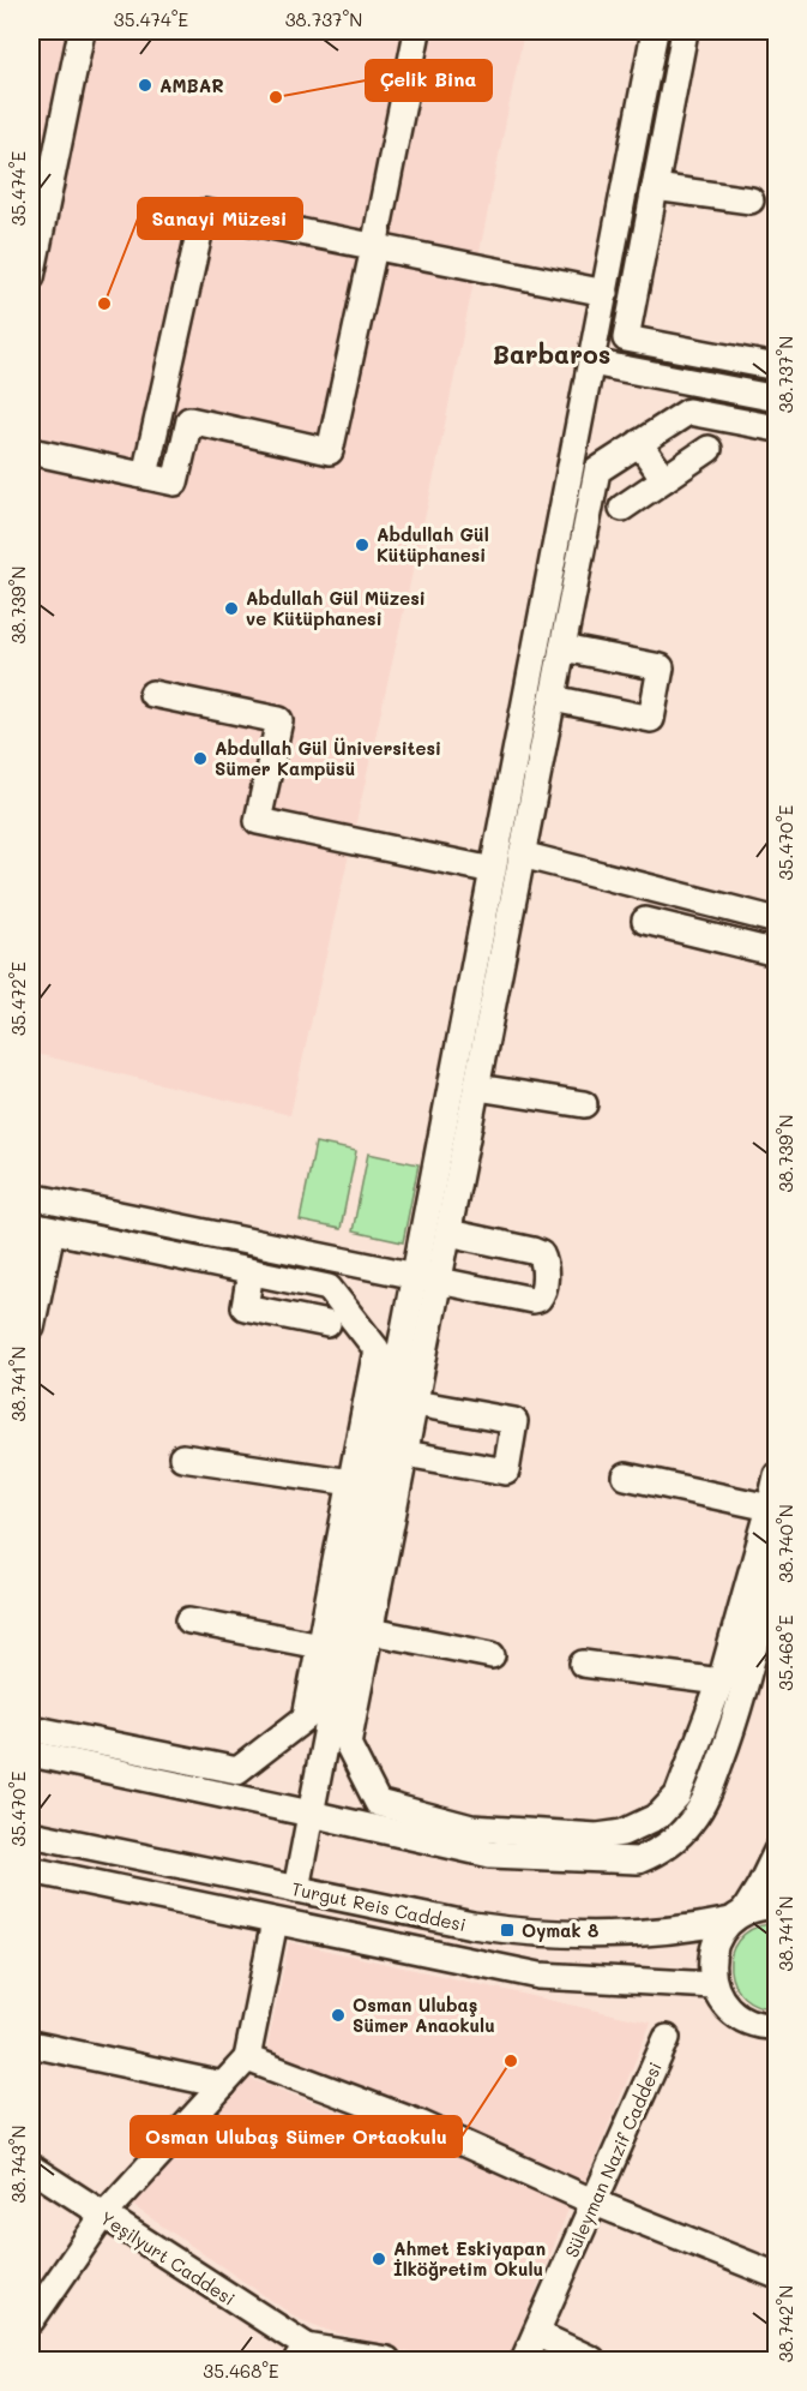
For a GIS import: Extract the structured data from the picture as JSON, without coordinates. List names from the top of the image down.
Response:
{
  "streets": {
    "street": ["Turgut Reis Caddesi", "Süleyman Nazif Caddesi", "Yeşilyurt Caddesi"]
  },
  "districts": ["Barbaros"],
  "places": {
    "other": [
      "AMBAR",
      "Çelik Bina",
      "Sanayi Müzesi",
      "Abdullah Gül Kütüphanesi",
      "Abdullah Gül Müzesi ve Kütüphanesi",
      "Abdullah Gül Üniversitesi Sümer Kampüsü",
      "Osman Ulubaş Sümer Anaokulu",
      "Osman Ulubaş Sümer Ortaokulu",
      "Ahmet Eskiyapan İlköğretim Okulu"
    ],
    "transit": ["Oymak 8"]
  },
  "coordinates": [
    "35.474°E",
    "38.737°N",
    "38.739°N",
    "35.470°E",
    "35.472°E",
    "38.741°N",
    "38.740°N",
    "35.468°E",
    "38.743°N",
    "38.742°N"
  ]
}
